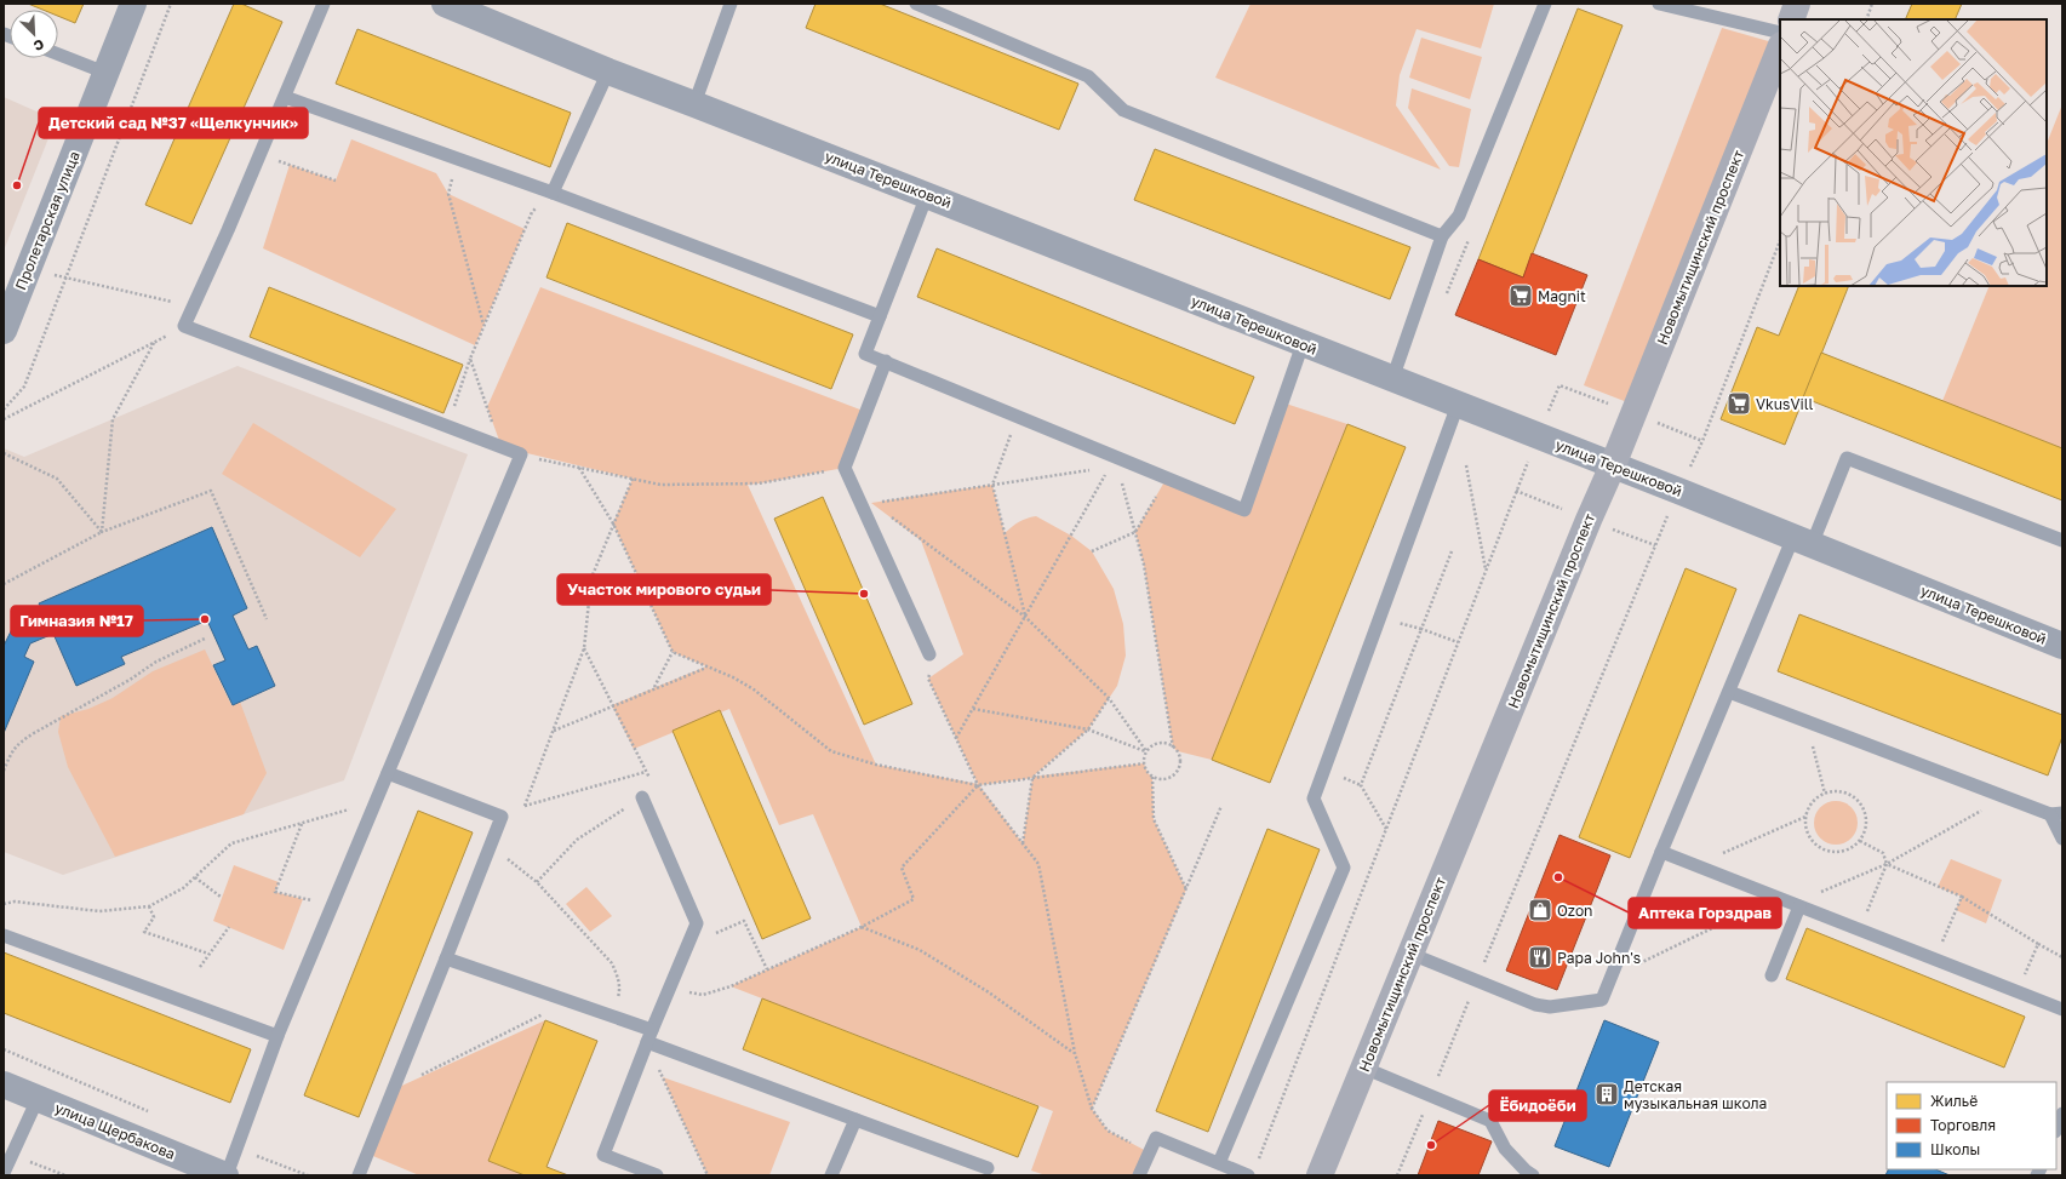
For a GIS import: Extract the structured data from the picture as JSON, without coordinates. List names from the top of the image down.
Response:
{
  "streets": {
    "main road": ["Новомытищинский проспект"],
    "street": ["улица Терешковой", "Пролетарская улица", "улица Щербакова"]
  },
  "crossings": [
    ["улица Терешковой", "Новомытищинский проспект"]
  ],
  "places": {
    "other": [
      "Детский сад №37 «Щелкунчик»",
      "Участок мирового судьи",
      "Гимназия №17",
      "Аптека Горздрав",
      "Ёбидоёби"
    ],
    "supermarket": ["Magnit", "VkusVill"],
    "shop": ["Ozon"],
    "restaurant": ["Papa John's"],
    "building": ["Детская музыкальная школа"]
  },
  "legend": ["Жильё", "Торговля", "Школы"],
  "north": "bottom right"
}
